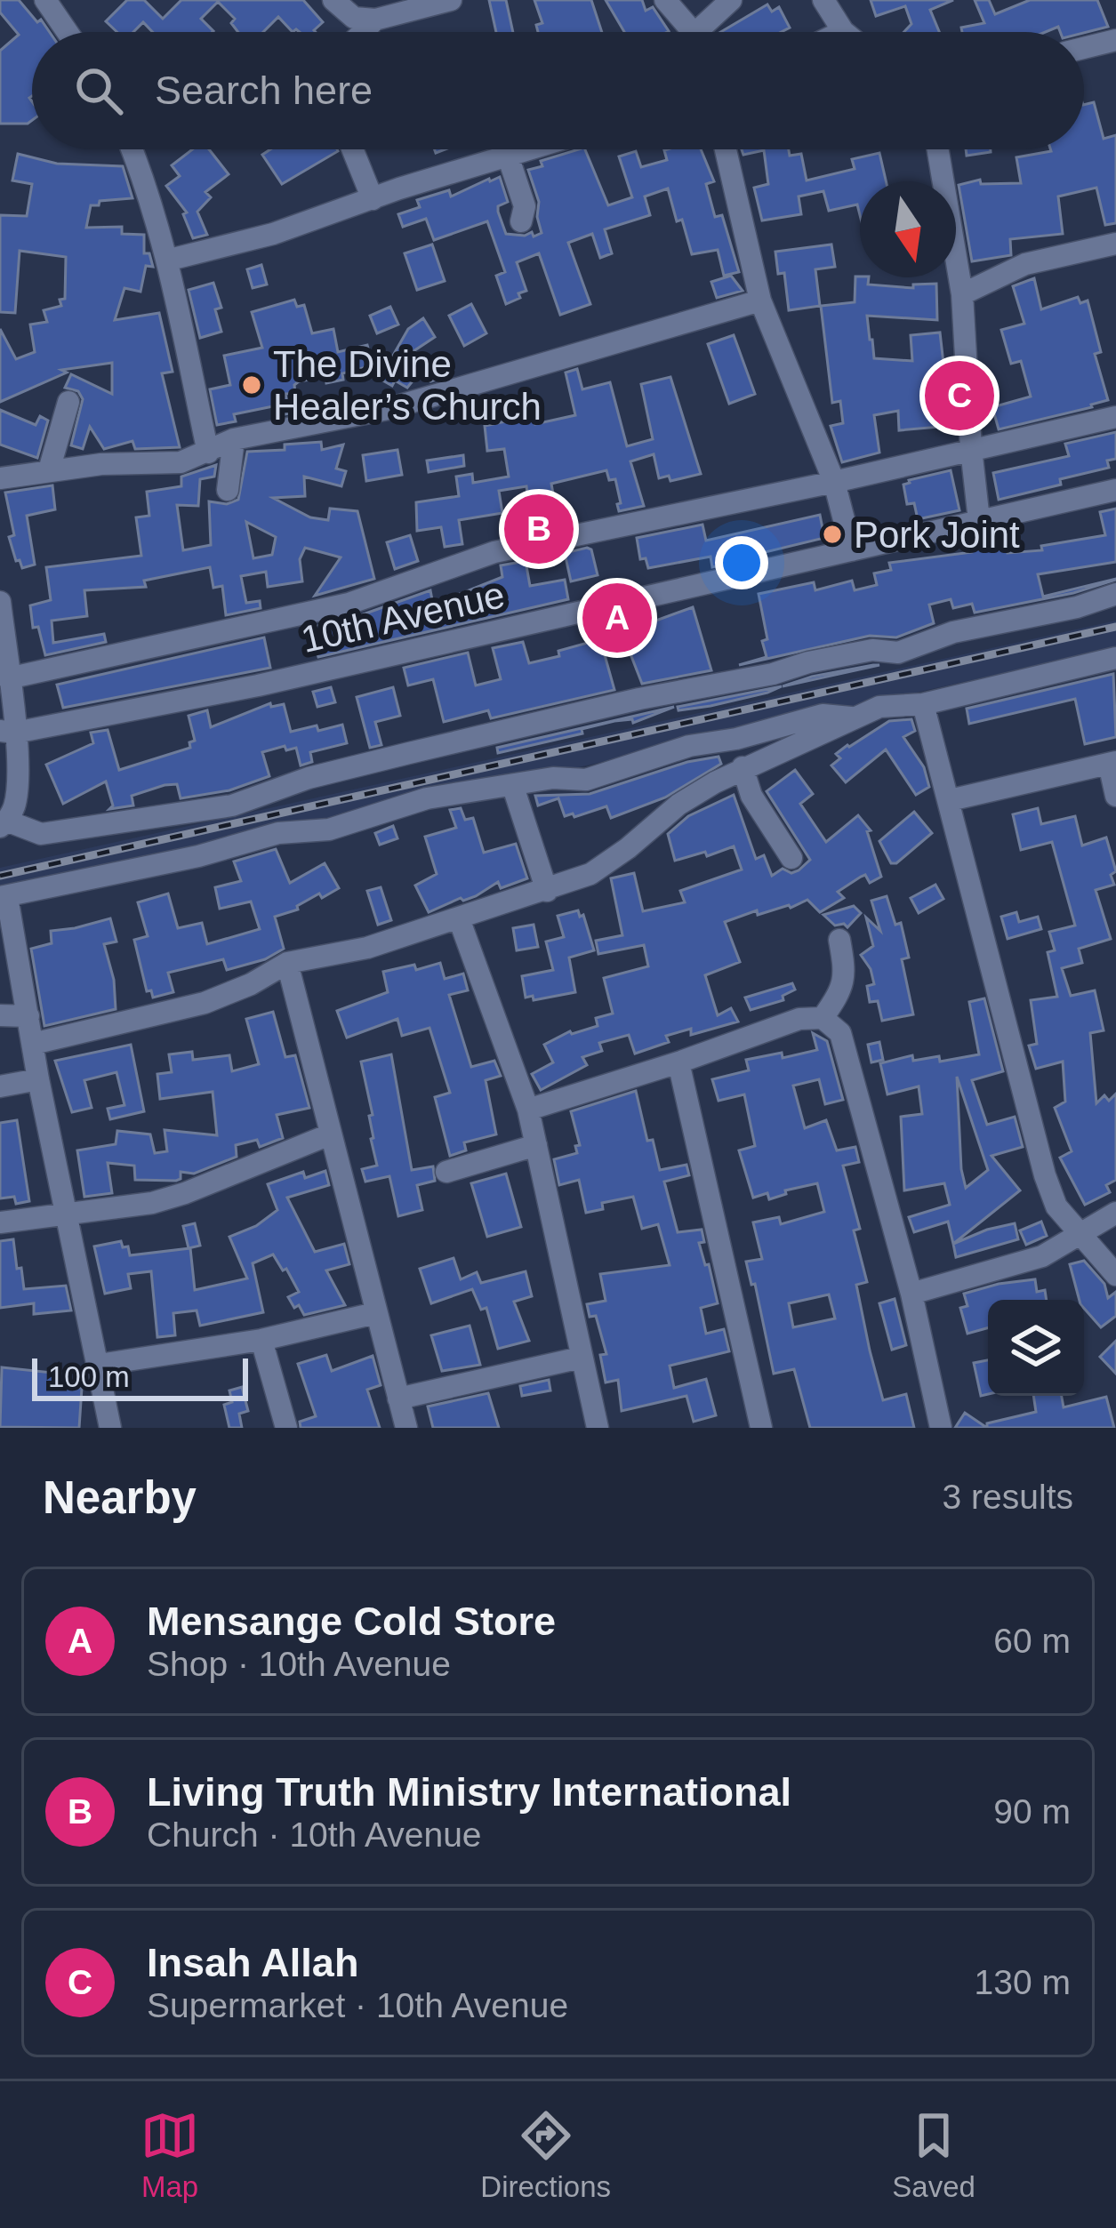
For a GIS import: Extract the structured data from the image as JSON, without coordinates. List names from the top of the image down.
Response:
{
  "streets": {
    "street": ["10th Avenue"]
  },
  "places": ["The Divine Healer’s Church", "Pork Joint"],
  "scale_bar": "100 m",
  "north": "bottom",
  "page": {
    "search": "Search here",
    "pins": ["C", "B", "A"],
    "scale": "100 m",
    "heading": ["Nearby", "3 results"],
    "list": [
      {
        "mark": "A",
        "name": "Mensange Cold Store",
        "note": "Shop · 10th Avenue",
        "value": "60 m"
      },
      {
        "mark": "B",
        "name": "Living Truth Ministry International",
        "note": "Church · 10th Avenue",
        "value": "90 m"
      },
      {
        "mark": "C",
        "name": "Insah Allah",
        "note": "Supermarket · 10th Avenue",
        "value": "130 m"
      }
    ],
    "nav": ["Map", "Directions", "Saved"]
  }
}
